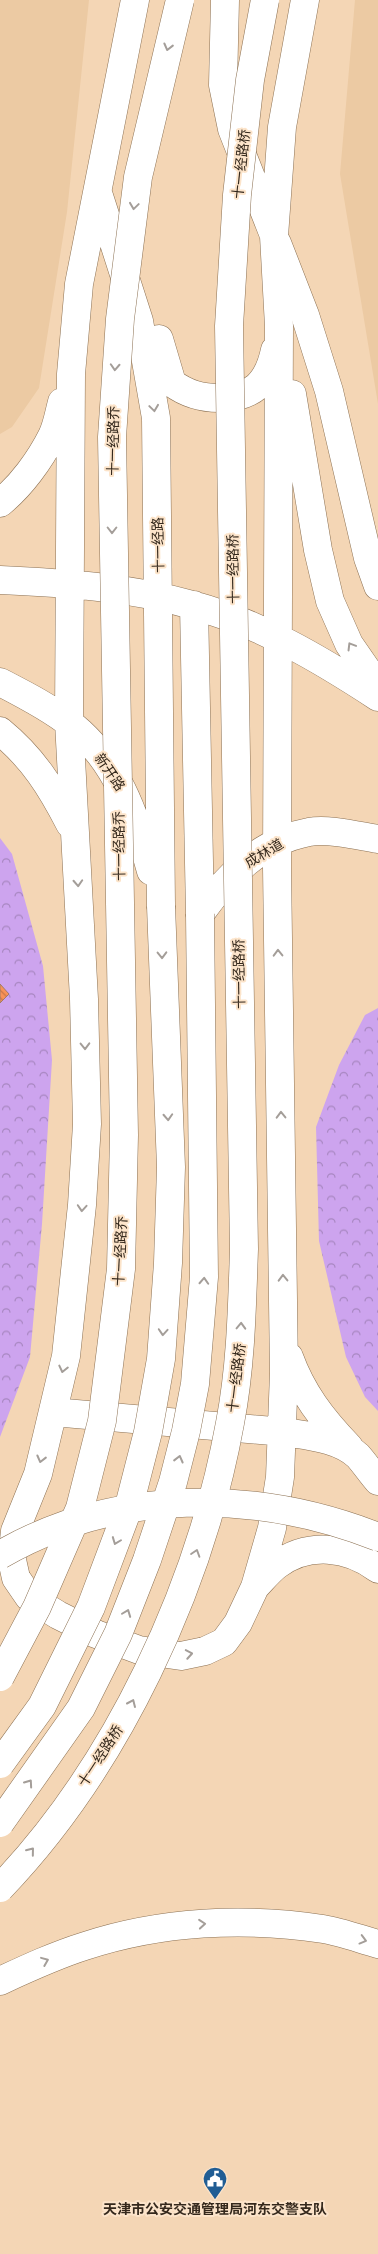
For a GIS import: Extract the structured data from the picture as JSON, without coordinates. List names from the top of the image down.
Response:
{
  "streets": {
    "main road": [
      "十一经路桥",
      "十一经路乔",
      "十一经路",
      "新开路",
      "成林道"
    ]
  },
  "crossings": [
    ["十一经路", "新开路"]
  ],
  "places": {
    "public building": ["天津市公安交通管理局河东交警支队"]
  }
}
